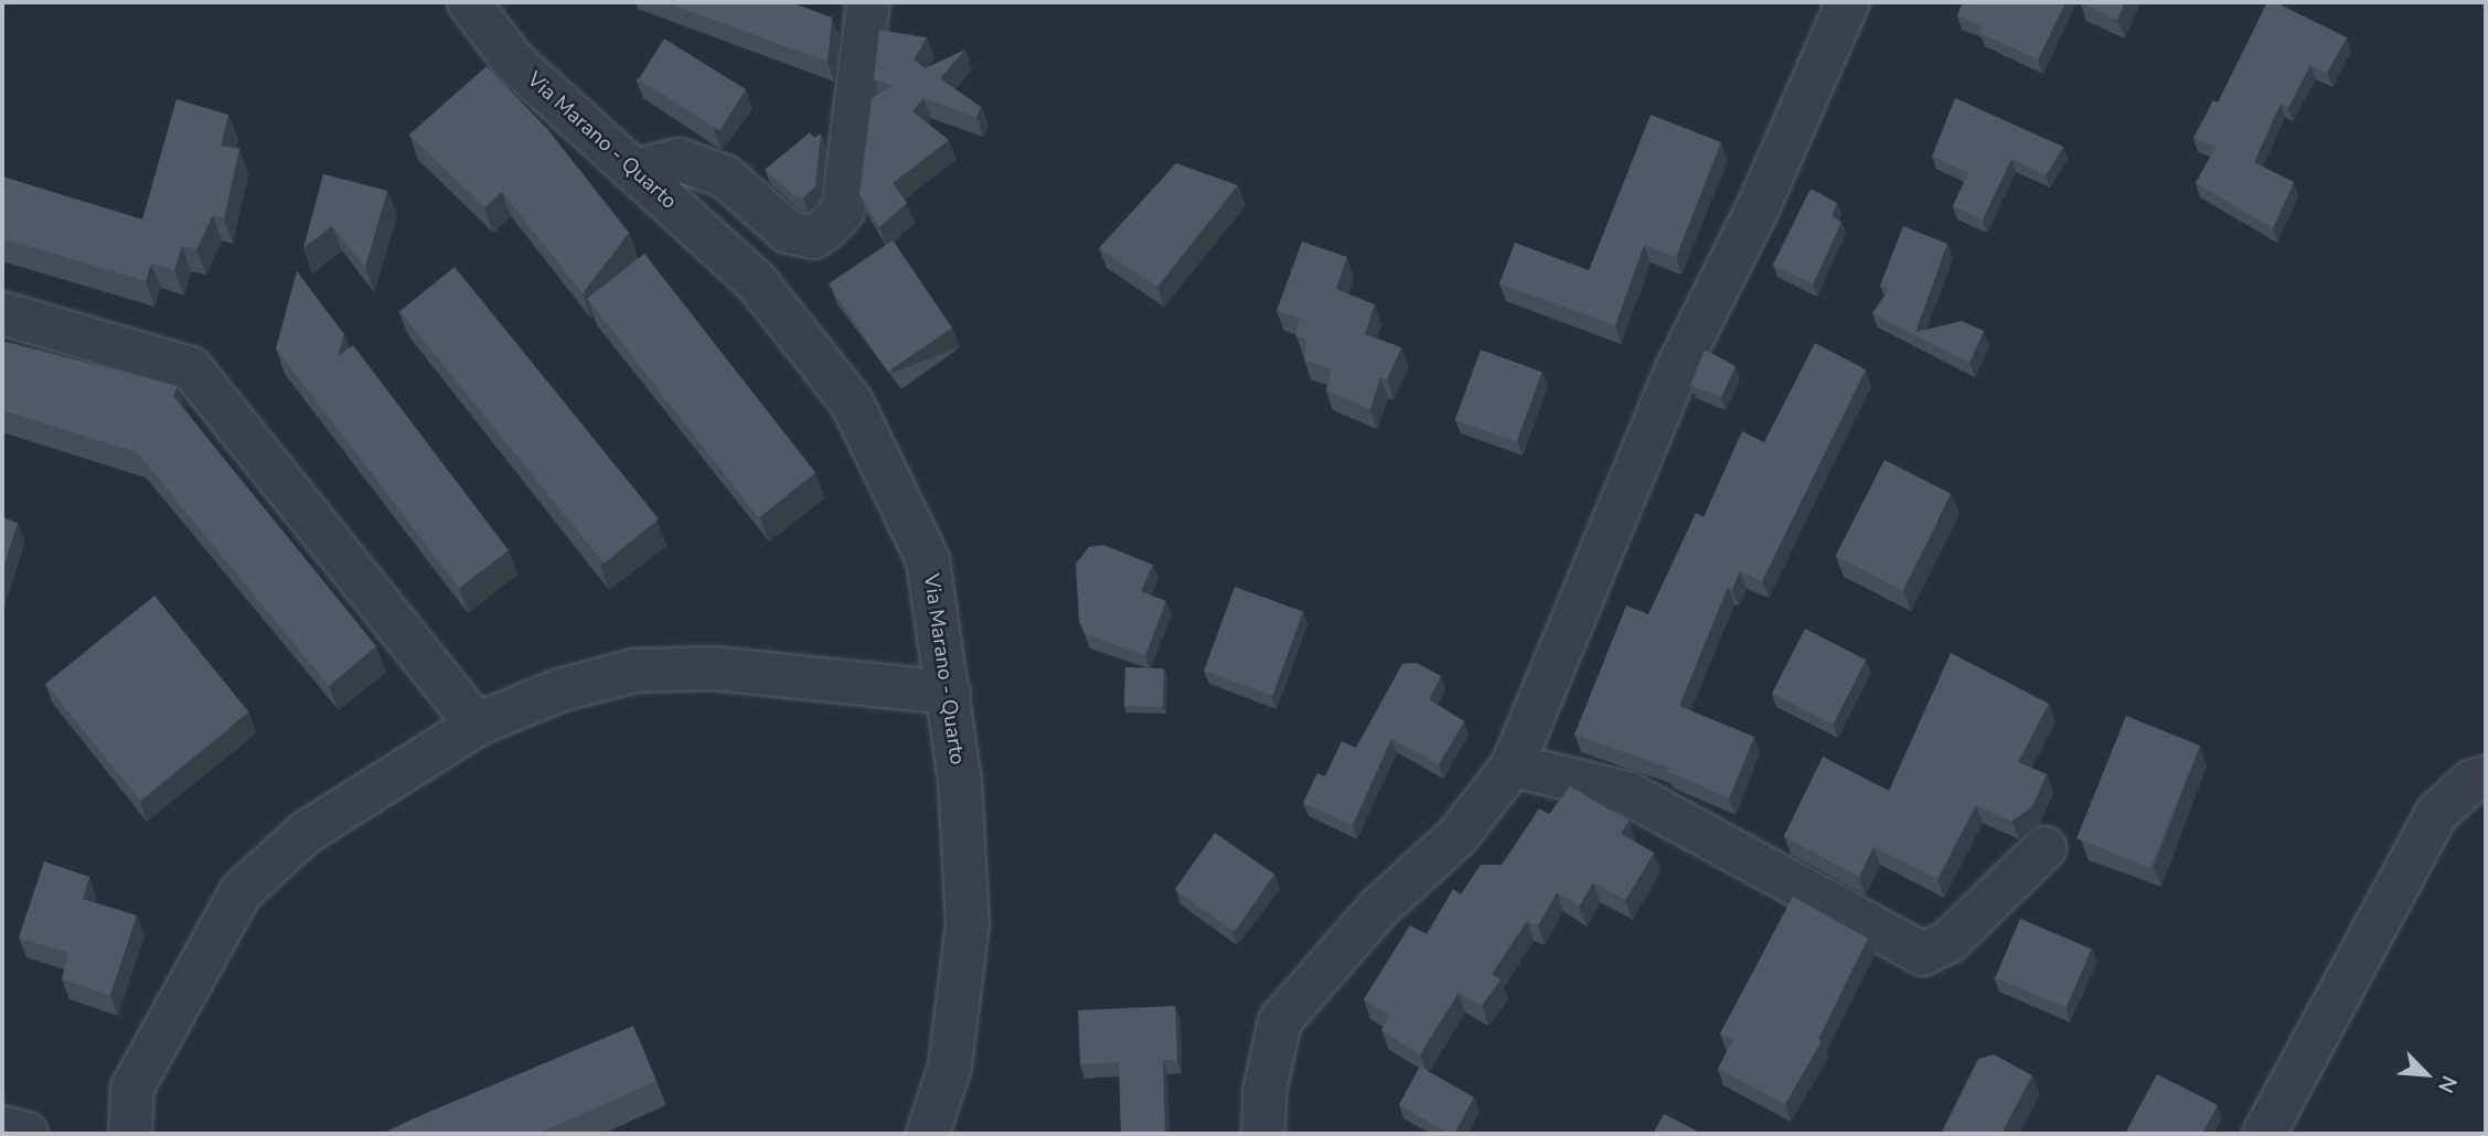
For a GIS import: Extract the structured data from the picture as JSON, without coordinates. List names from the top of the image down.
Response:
{
  "streets": {
    "street": ["Via Marano - Quarto"]
  },
  "north": "bottom right"
}
